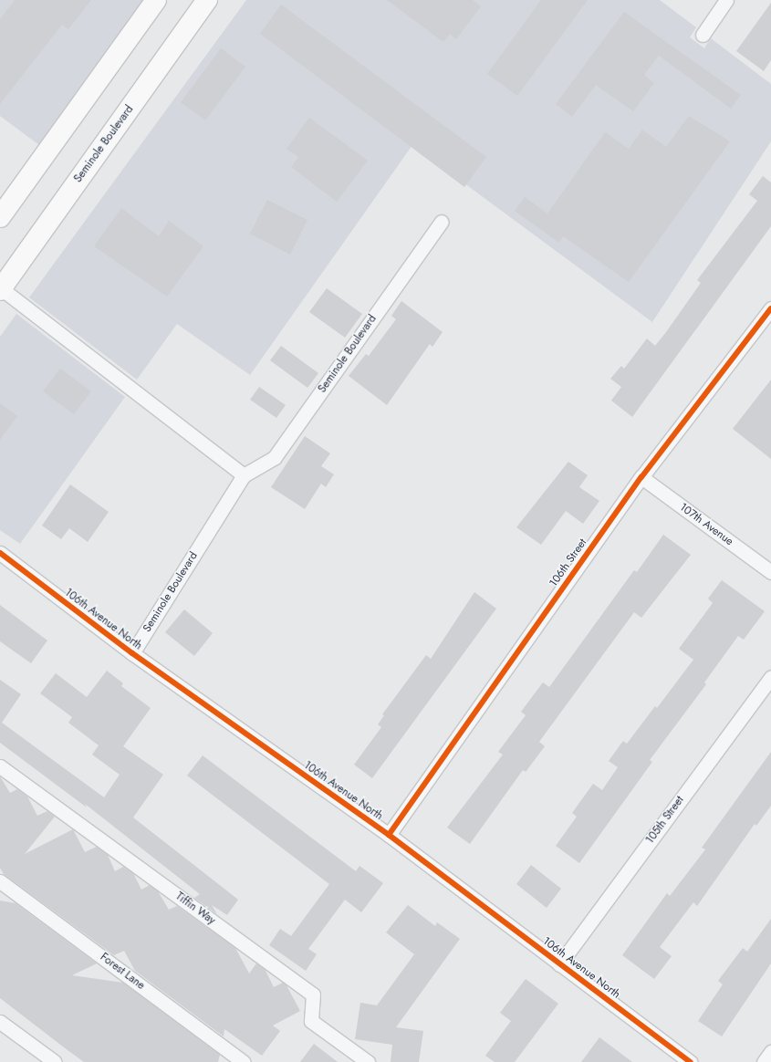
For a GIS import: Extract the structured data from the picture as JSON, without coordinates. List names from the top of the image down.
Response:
{
  "streets": {
    "main road": ["Seminole Boulevard"],
    "street": [
      "107th Avenue",
      "106th Street",
      "106th Avenue North",
      "105th Street",
      "Tiffin Way",
      "Forest Lane"
    ]
  },
  "crossings": [
    ["Seminole Boulevard", "106th Avenue North"],
    ["107th Avenue", "106th Street"],
    ["106th Street", "106th Avenue North"],
    ["106th Avenue North", "105th Street"]
  ]
}
